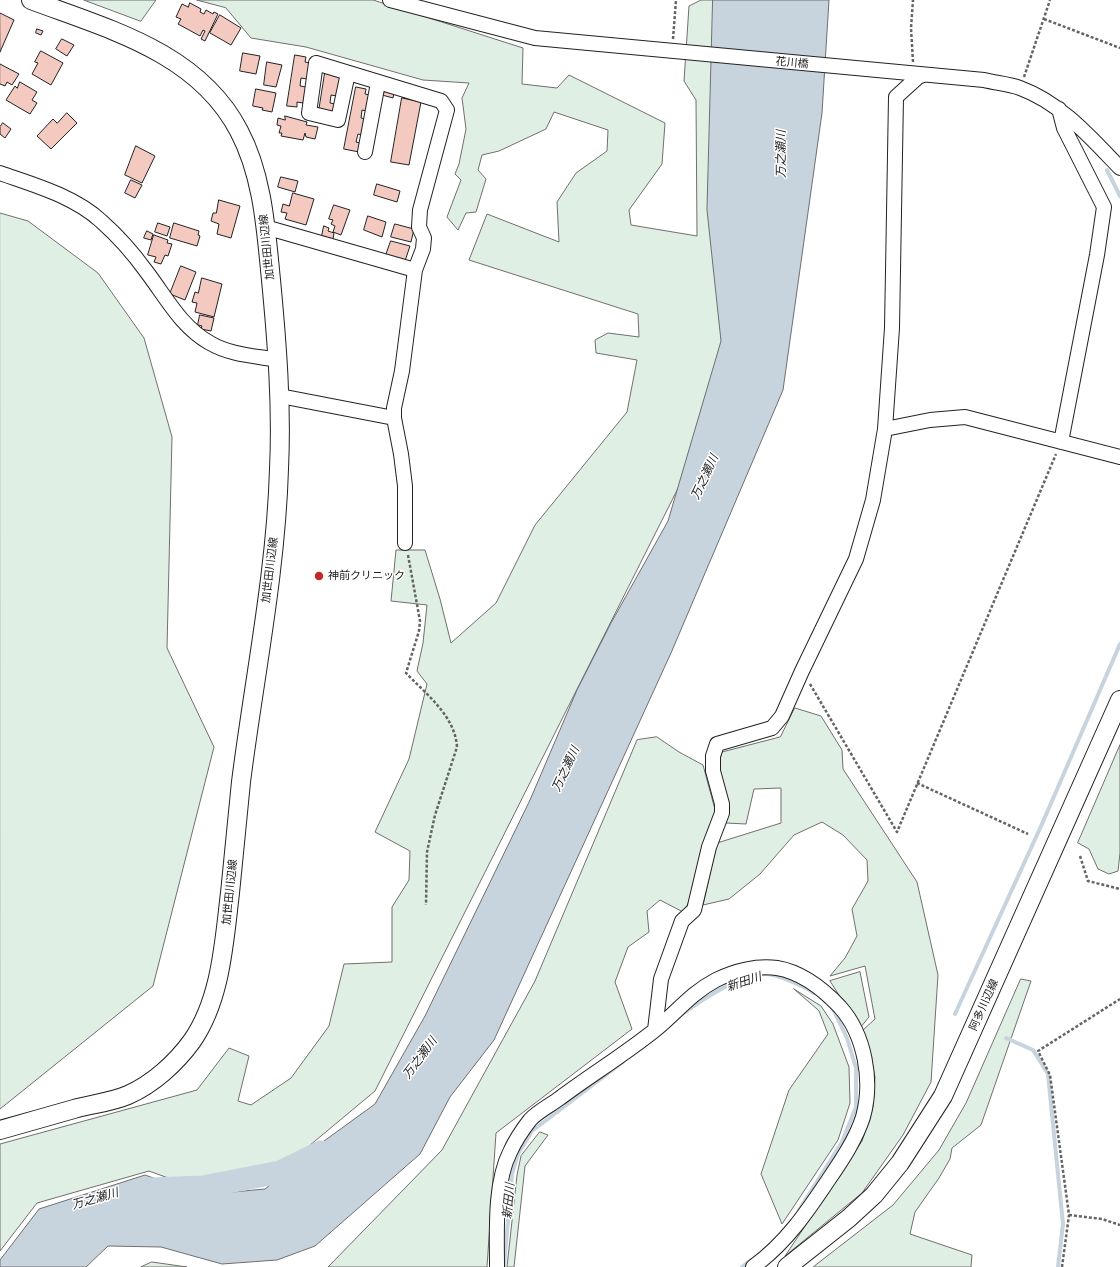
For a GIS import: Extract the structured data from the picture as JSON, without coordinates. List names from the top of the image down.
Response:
{
  "streets": {
    "main road": ["加世田川辺線", "阿多川辺線"],
    "street": ["花川橋"]
  },
  "water": ["万之瀬川", "新田川"],
  "places": ["神前クリニック"]
}
